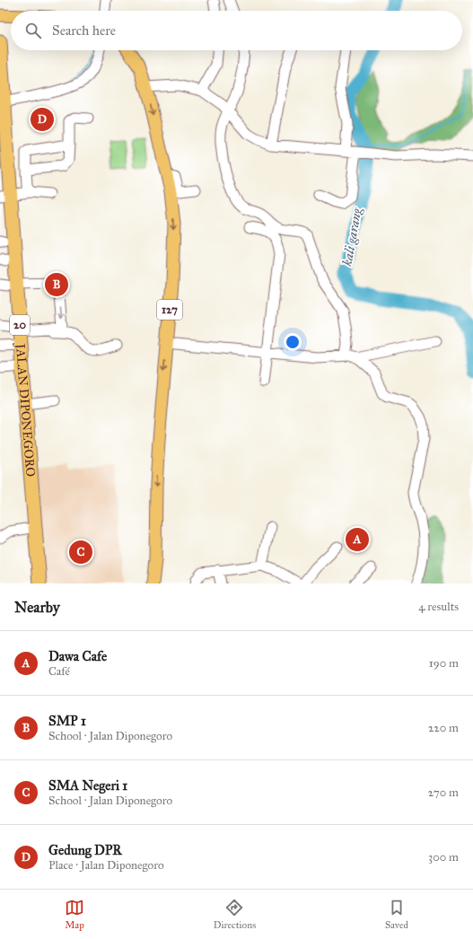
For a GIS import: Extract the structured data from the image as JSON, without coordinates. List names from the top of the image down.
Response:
{
  "streets": {
    "highway": ["20", "JALAN DIPONEGORO"],
    "main road": ["127"]
  },
  "water": ["kali garang"],
  "page": {
    "search": "Search here",
    "pins": [
      "D",
      "B",
      "A",
      "C"
    ],
    "heading": ["Nearby", "4 results"],
    "list": [
      {
        "mark": "A",
        "name": "Dawa Cafe",
        "note": "Café",
        "value": "190 m"
      },
      {
        "mark": "B",
        "name": "SMP 1",
        "note": "School · Jalan Diponegoro",
        "value": "220 m"
      },
      {
        "mark": "C",
        "name": "SMA Negeri 1",
        "note": "School · Jalan Diponegoro",
        "value": "270 m"
      },
      {
        "mark": "D",
        "name": "Gedung DPR",
        "note": "Place · Jalan Diponegoro",
        "value": "300 m"
      }
    ],
    "nav": ["Map", "Directions", "Saved"]
  }
}
